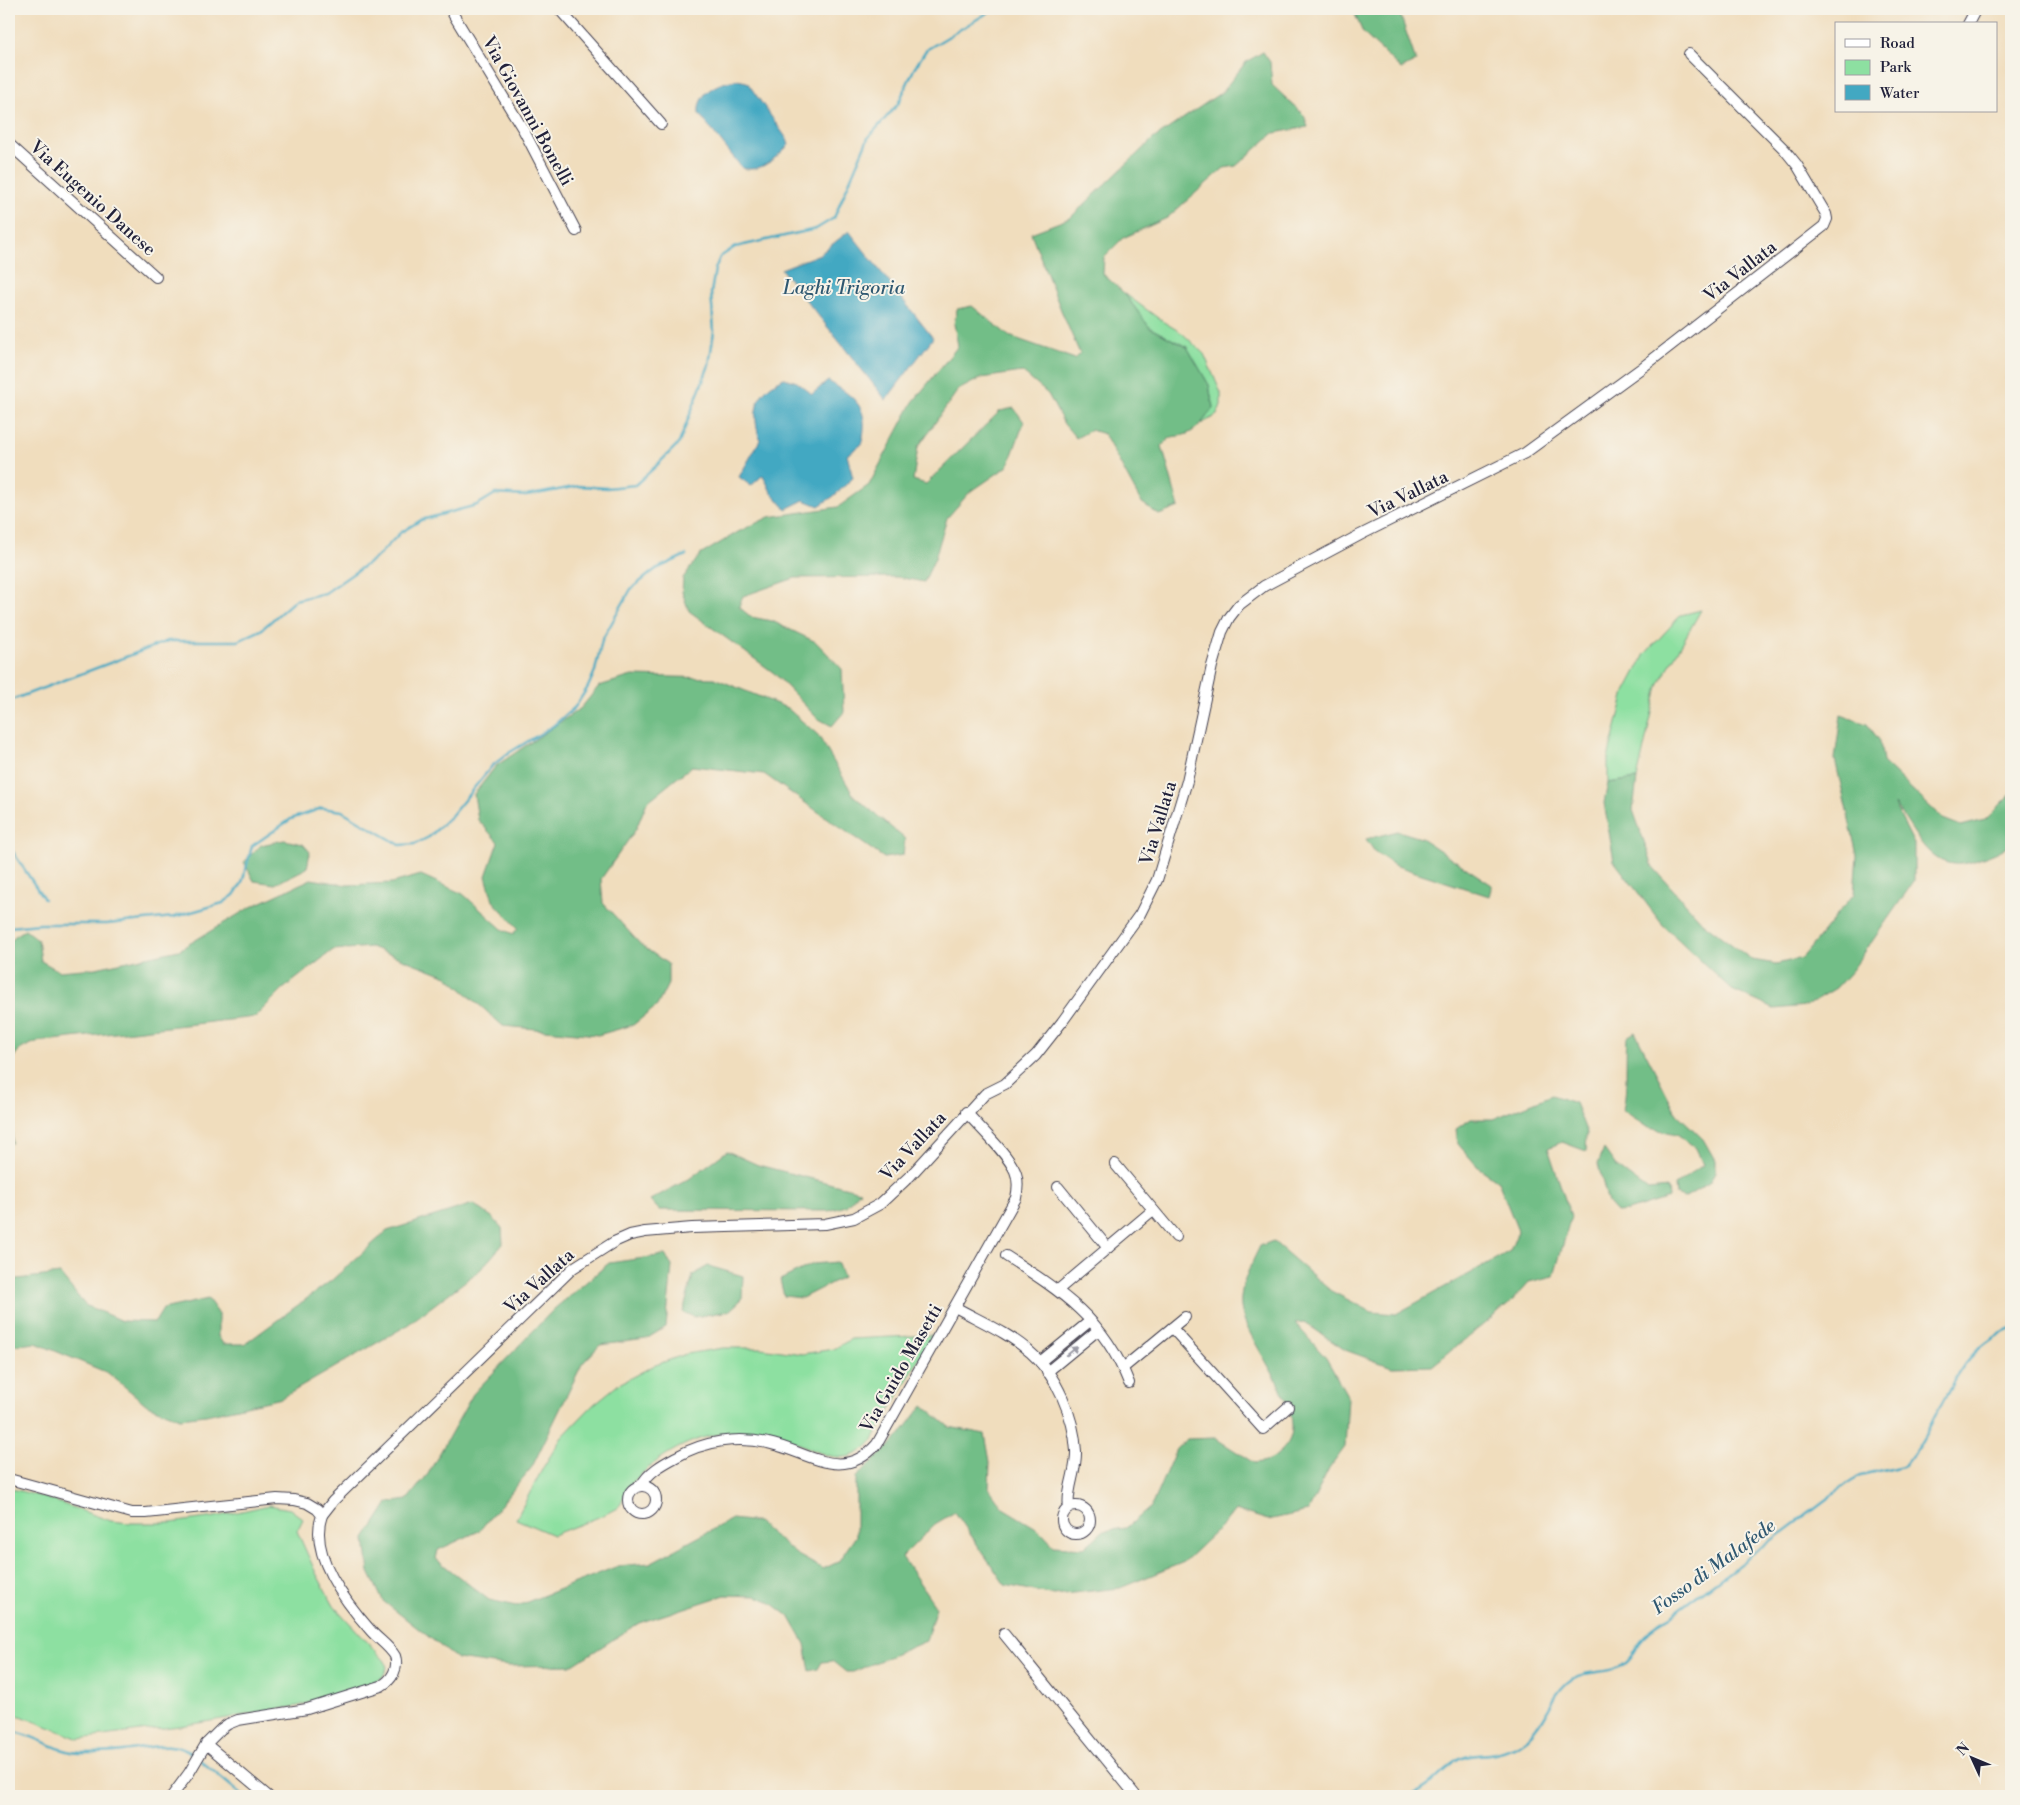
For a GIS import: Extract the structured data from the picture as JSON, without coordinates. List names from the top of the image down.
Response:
{
  "streets": {
    "street": [
      "Via Giovanni Bonelli",
      "Via Eugenio Danese",
      "Via Vallata",
      "Via Guido Masetti"
    ]
  },
  "crossings": [
    ["Via Vallata", "Via Guido Masetti"]
  ],
  "water": ["Laghi Trigoria", "Fosso di Malafede"],
  "legend": ["Road", "Park", "Water"],
  "north": "top left"
}
